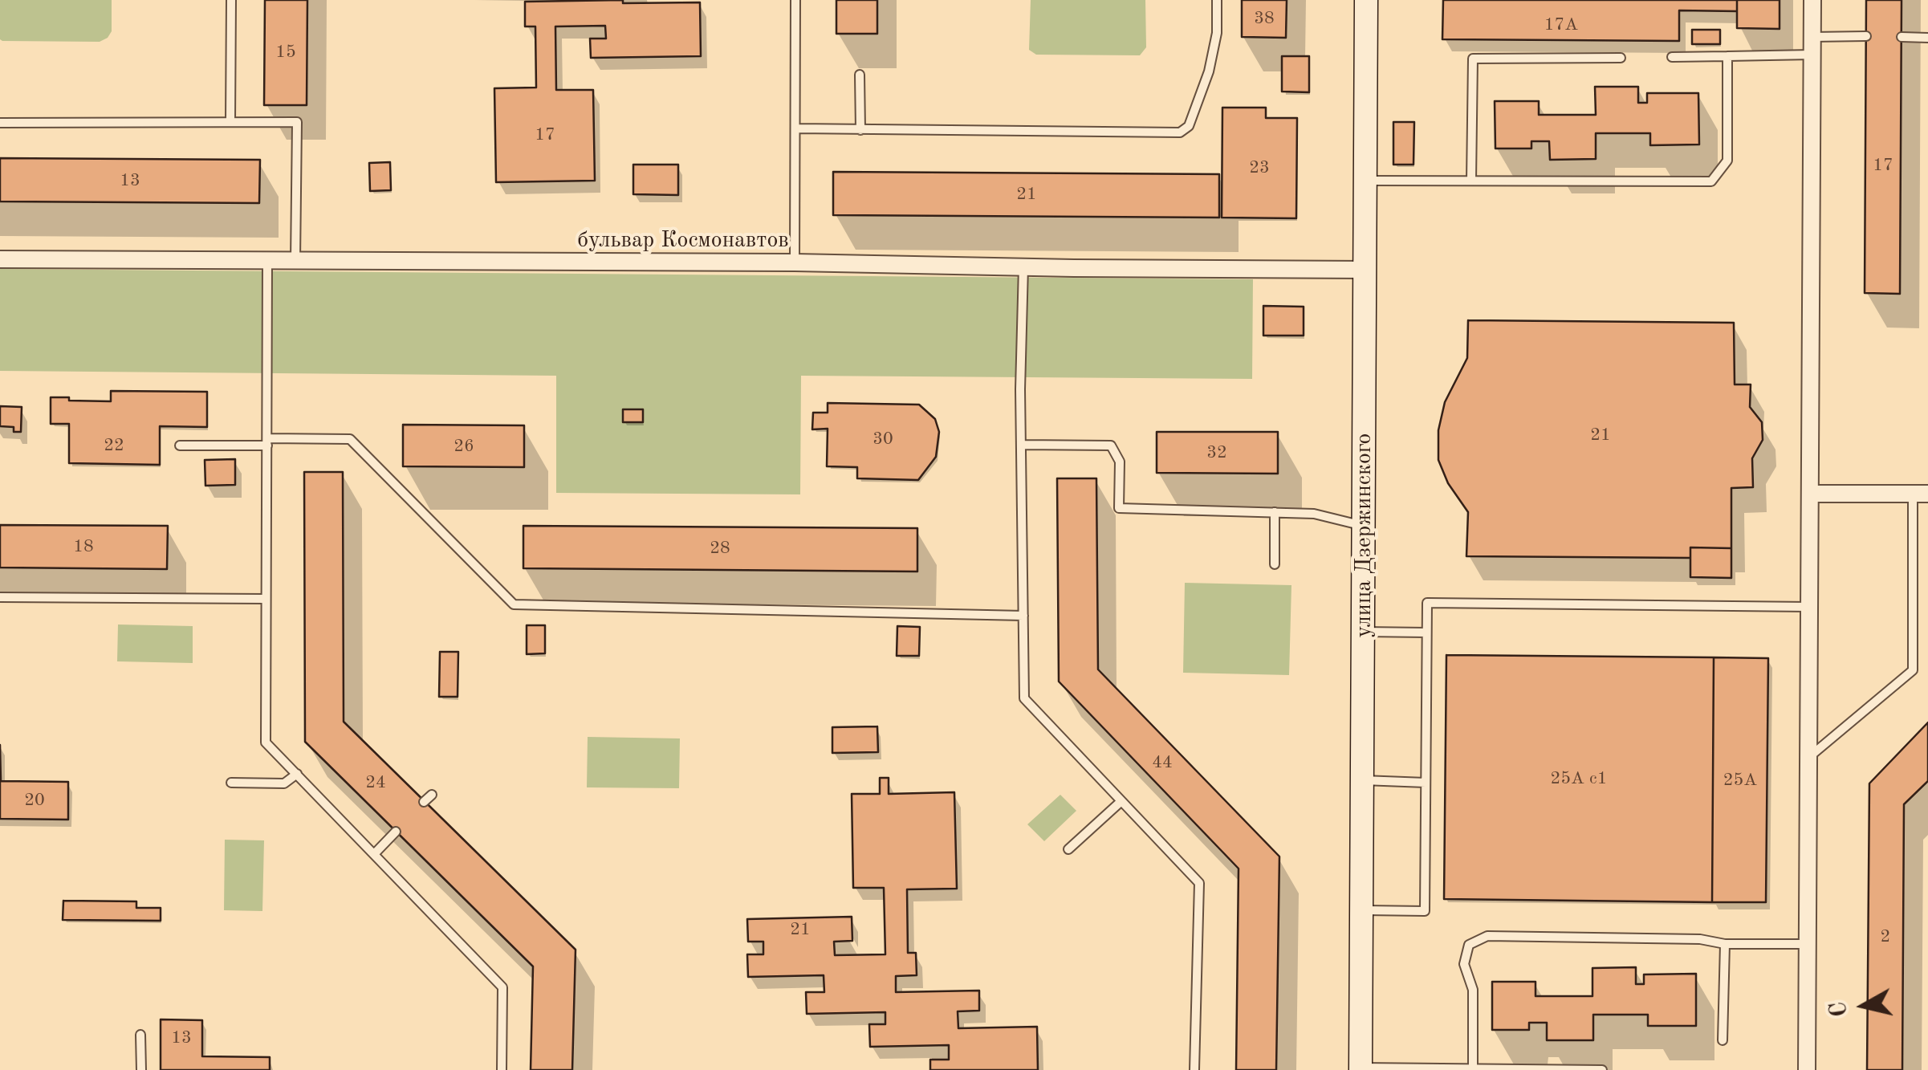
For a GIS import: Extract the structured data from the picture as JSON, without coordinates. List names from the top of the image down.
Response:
{
  "streets": {
    "main road": ["улица Дзержинского"],
    "street": ["бульвар Космонавтов"]
  },
  "crossings": [
    ["бульвар Космонавтов", "улица Дзержинского"]
  ],
  "house_numbers": [
    "38",
    "17А",
    "15",
    "17",
    "17",
    "23",
    "13",
    "21",
    "21",
    "30",
    "22",
    "26",
    "32",
    "18",
    "28",
    "44",
    "25А с1",
    "25А",
    "24",
    "20",
    "21",
    "2",
    "13"
  ],
  "north": "left"
}
